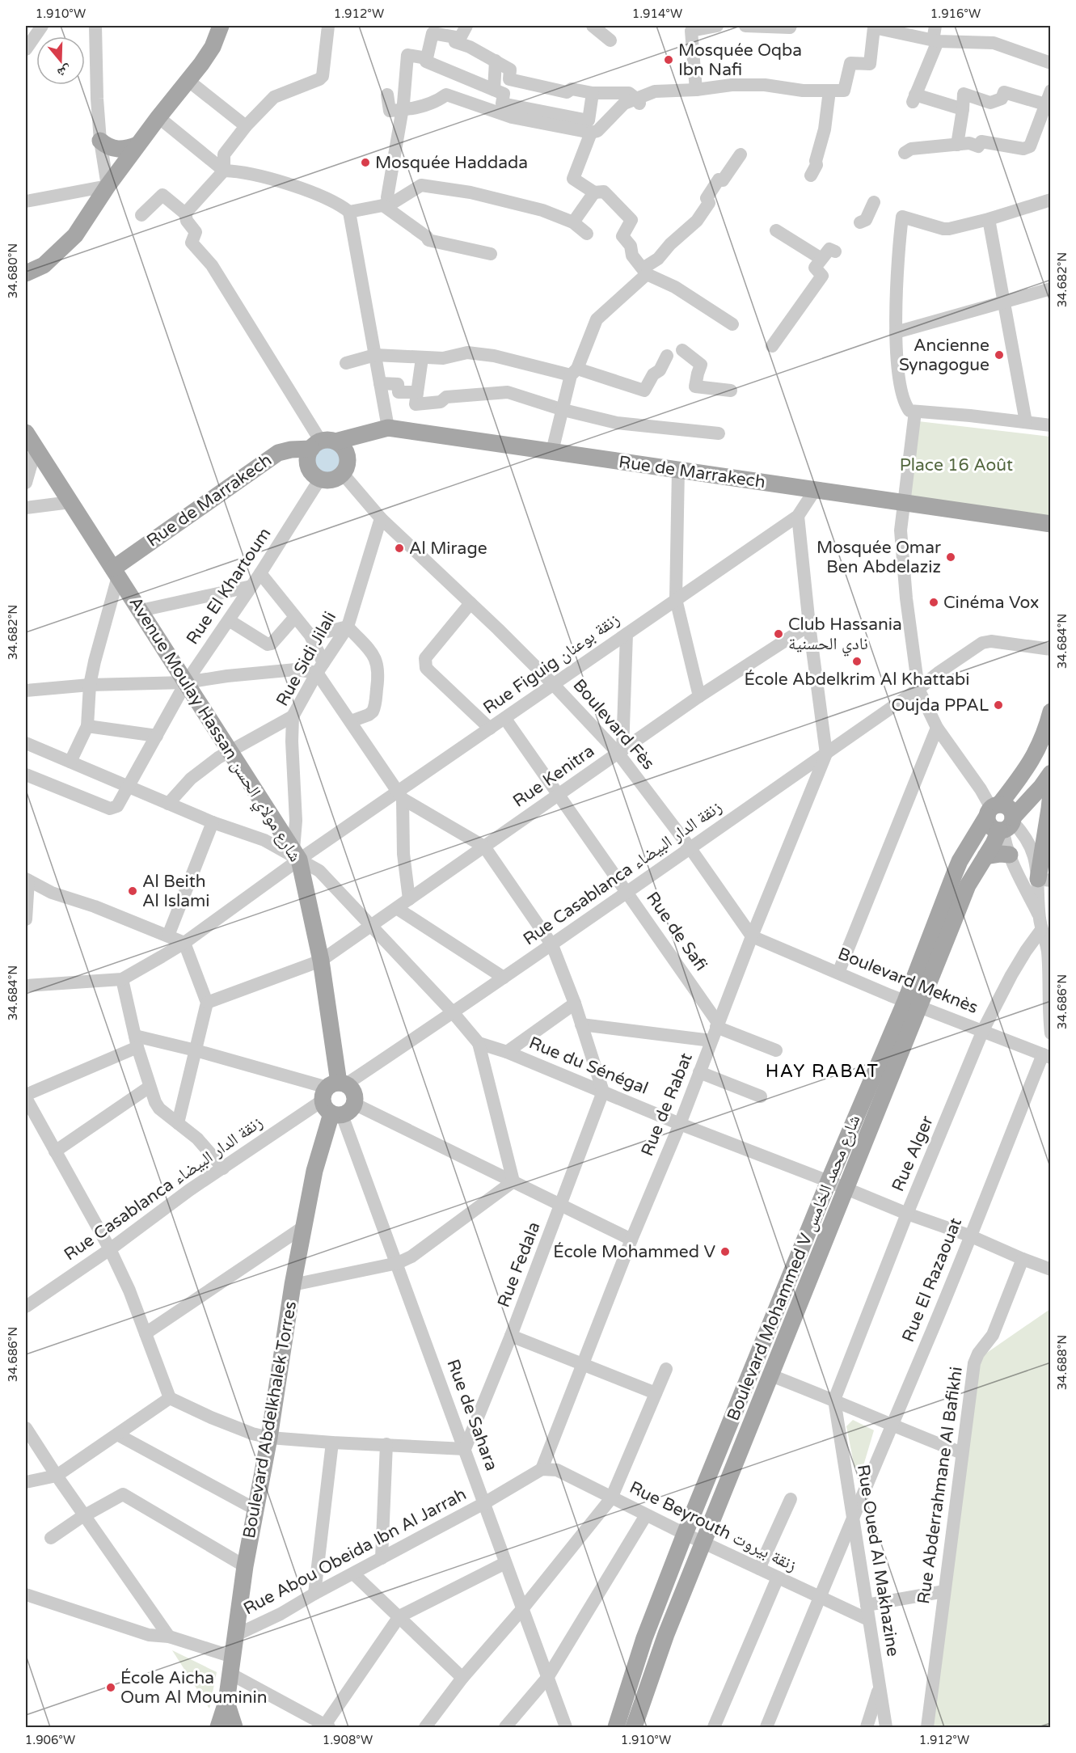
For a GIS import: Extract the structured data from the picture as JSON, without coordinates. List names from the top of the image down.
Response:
{
  "streets": {
    "main road": [
      "Rue de Marrakech",
      "Avenue Moulay Hassan شارع مولاي الحسن",
      "Boulevard Mohammed V شارع محمد الخامس",
      "Boulevard Abdelkhalek Torres"
    ],
    "street": [
      "Rue El Khartoum",
      "Rue Sidi Jilali",
      "Rue Figuig زنقة بوعنان",
      "Boulevard Fès",
      "Rue Kenitra",
      "Rue Casablanca زنقة الدار البيضاء",
      "Rue de Safi",
      "Boulevard Meknès",
      "Rue du Sénégal",
      "Rue de Rabat",
      "Rue Alger",
      "Rue Fedala",
      "Rue El Razaouat",
      "Rue de Sahara",
      "Rue Abderrahmane Al Bafikhi",
      "Rue Beyrouth زنقة بيروت",
      "Rue Abou Obeida Ibn Al Jarrah",
      "Rue Oued Al Makhazine"
    ]
  },
  "crossings": [
    ["Rue de Marrakech", "Rue El Khartoum"],
    ["Rue de Marrakech", "Rue Figuig زنقة بوعنان"],
    ["Rue de Marrakech", "Boulevard Fès"],
    ["Rue de Marrakech", "Avenue Moulay Hassan شارع مولاي الحسن"],
    ["Rue El Khartoum", "Boulevard Fès"],
    ["Rue El Khartoum", "Avenue Moulay Hassan شارع مولاي الحسن"],
    ["Rue Sidi Jilali", "Rue Figuig زنقة بوعنان"],
    ["Rue Sidi Jilali", "Boulevard Fès"],
    ["Rue Sidi Jilali", "Avenue Moulay Hassan شارع مولاي الحسن"],
    ["Rue Figuig زنقة بوعنان", "Boulevard Fès"],
    ["Rue Figuig زنقة بوعنان", "Avenue Moulay Hassan شارع مولاي الحسن"],
    ["Rue Figuig زنقة بوعنان", "Rue de Safi"],
    ["Boulevard Fès", "Rue Kenitra"],
    ["Boulevard Fès", "Rue Casablanca زنقة الدار البيضاء"],
    ["Boulevard Fès", "Boulevard Meknès"],
    ["Boulevard Fès", "Rue de Rabat"],
    ["Avenue Moulay Hassan شارع مولاي الحسن", "Rue Kenitra"],
    ["Avenue Moulay Hassan شارع مولاي الحسن", "Rue Casablanca زنقة الدار البيضاء"],
    ["Avenue Moulay Hassan شارع مولاي الحسن", "Rue de Sahara"],
    ["Avenue Moulay Hassan شارع مولاي الحسن", "Boulevard Abdelkhalek Torres"],
    ["Rue Kenitra", "Rue de Safi"],
    ["Rue Casablanca زنقة الدار البيضاء", "Rue de Safi"],
    ["Rue Casablanca زنقة الدار البيضاء", "Rue de Rabat"],
    ["Rue Casablanca زنقة الدار البيضاء", "Rue de Sahara"],
    ["Rue Casablanca زنقة الدار البيضاء", "Boulevard Abdelkhalek Torres"],
    ["Rue de Safi", "Rue de Rabat"],
    ["Boulevard Meknès", "Rue de Rabat"],
    ["Boulevard Meknès", "Rue Alger"],
    ["Boulevard Meknès", "Boulevard Mohammed V شارع محمد الخامس"],
    ["Boulevard Meknès", "Rue El Razaouat"],
    ["Rue du Sénégal", "Rue de Rabat"],
    ["Rue du Sénégal", "Rue Alger"],
    ["Rue du Sénégal", "Rue Fedala"],
    ["Rue du Sénégal", "Boulevard Mohammed V شارع محمد الخامس"],
    ["Rue du Sénégal", "Rue El Razaouat"],
    ["Rue du Sénégal", "Rue Abderrahmane Al Bafikhi"],
    ["Rue de Rabat", "Rue Beyrouth زنقة بيروت"],
    ["Rue de Rabat", "Rue Abou Obeida Ibn Al Jarrah"],
    ["Rue Alger", "Rue Oued Al Makhazine"],
    ["Rue Fedala", "Rue de Sahara"],
    ["Boulevard Mohammed V شارع محمد الخامس", "Rue Beyrouth زنقة بيروت"],
    ["Rue El Razaouat", "Rue Beyrouth زنقة بيروت"],
    ["Rue El Razaouat", "Rue Oued Al Makhazine"],
    ["Rue de Sahara", "Boulevard Abdelkhalek Torres"],
    ["Rue de Sahara", "Rue Abou Obeida Ibn Al Jarrah"],
    ["Boulevard Abdelkhalek Torres", "Rue Abou Obeida Ibn Al Jarrah"],
    ["Rue Beyrouth زنقة بيروت", "Rue Abou Obeida Ibn Al Jarrah"],
    ["Rue Beyrouth زنقة بيروت", "Rue Oued Al Makhazine"]
  ],
  "districts": ["HAY RABAT"],
  "parks": ["Place 16 Août"],
  "places": [
    "Mosquée Oqba Ibn Nafi",
    "Mosquée Haddada",
    "Ancienne Synagogue",
    "Al Mirage",
    "Mosquée Omar Ben Abdelaziz",
    "Cinéma Vox",
    "Club Hassania نادي الحسنية",
    "École Abdelkrim Al Khattabi",
    "Oujda PPAL",
    "Al Beith Al Islami",
    "École Mohammed V",
    "École Aicha Oum Al Mouminin"
  ],
  "north": "bottom",
  "coordinates": [
    "1.910°W",
    "1.912°W",
    "1.914°W",
    "1.916°W",
    "34.680°N",
    "34.682°N",
    "34.684°N",
    "34.686°N",
    "34.688°N",
    "1.906°W",
    "1.908°W"
  ]
}
